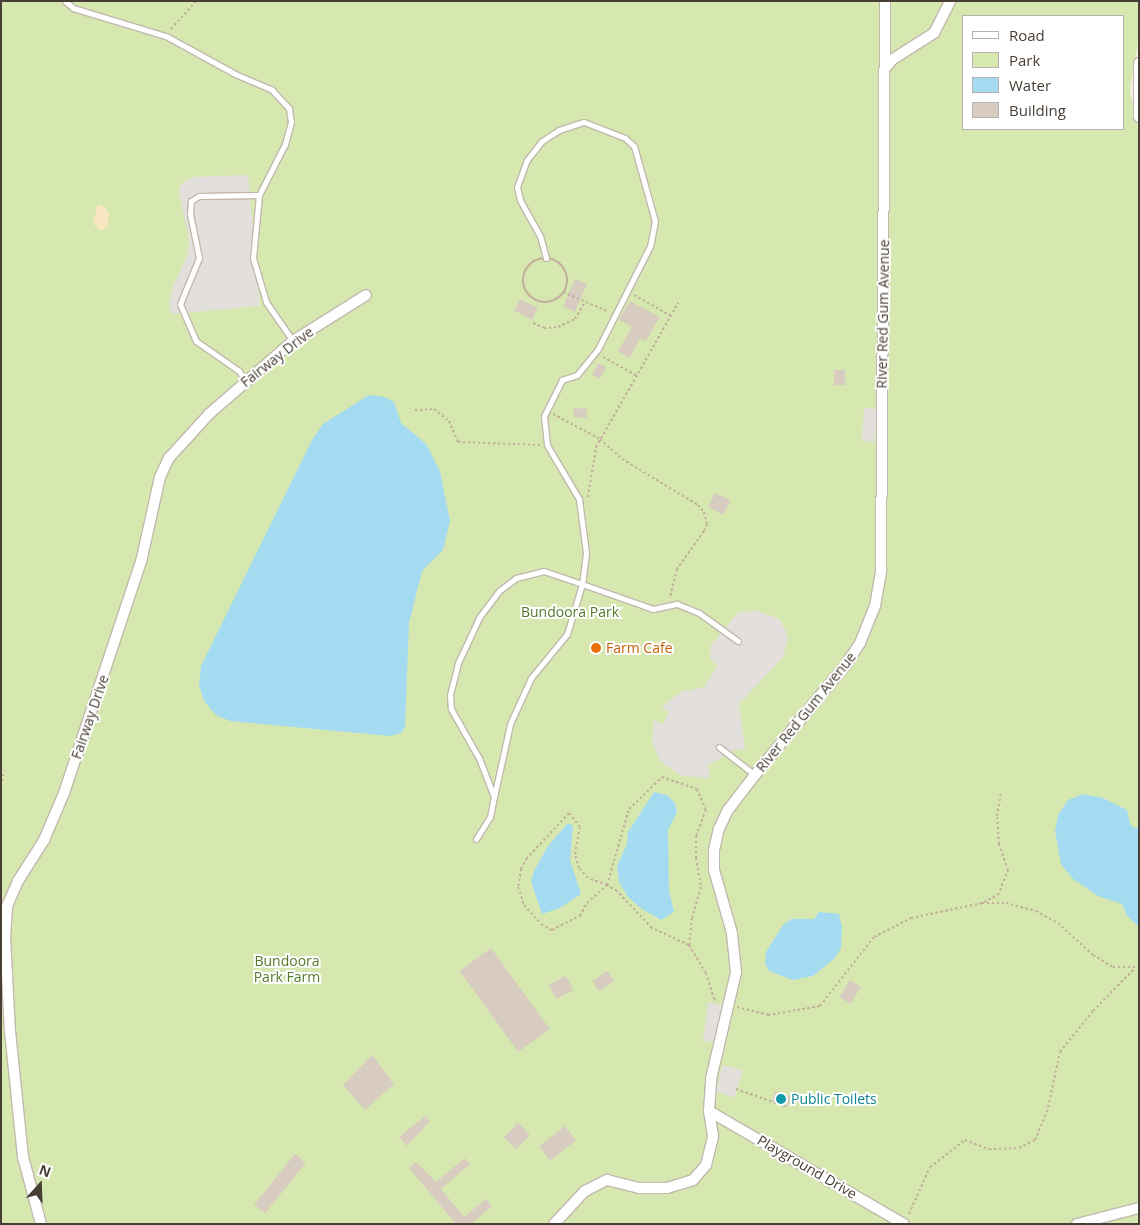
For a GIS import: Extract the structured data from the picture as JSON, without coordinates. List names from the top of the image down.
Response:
{
  "streets": {
    "street": ["River Red Gum Avenue", "Fairway Drive", "Playground Drive"]
  },
  "crossings": [
    ["River Red Gum Avenue", "Playground Drive"]
  ],
  "parks": ["Bundoora Park", "Bundoora Park Farm"],
  "places": ["Farm Cafe", "Public Toilets"],
  "legend": [
    "Road",
    "Park",
    "Water",
    "Building"
  ],
  "north": "top"
}
